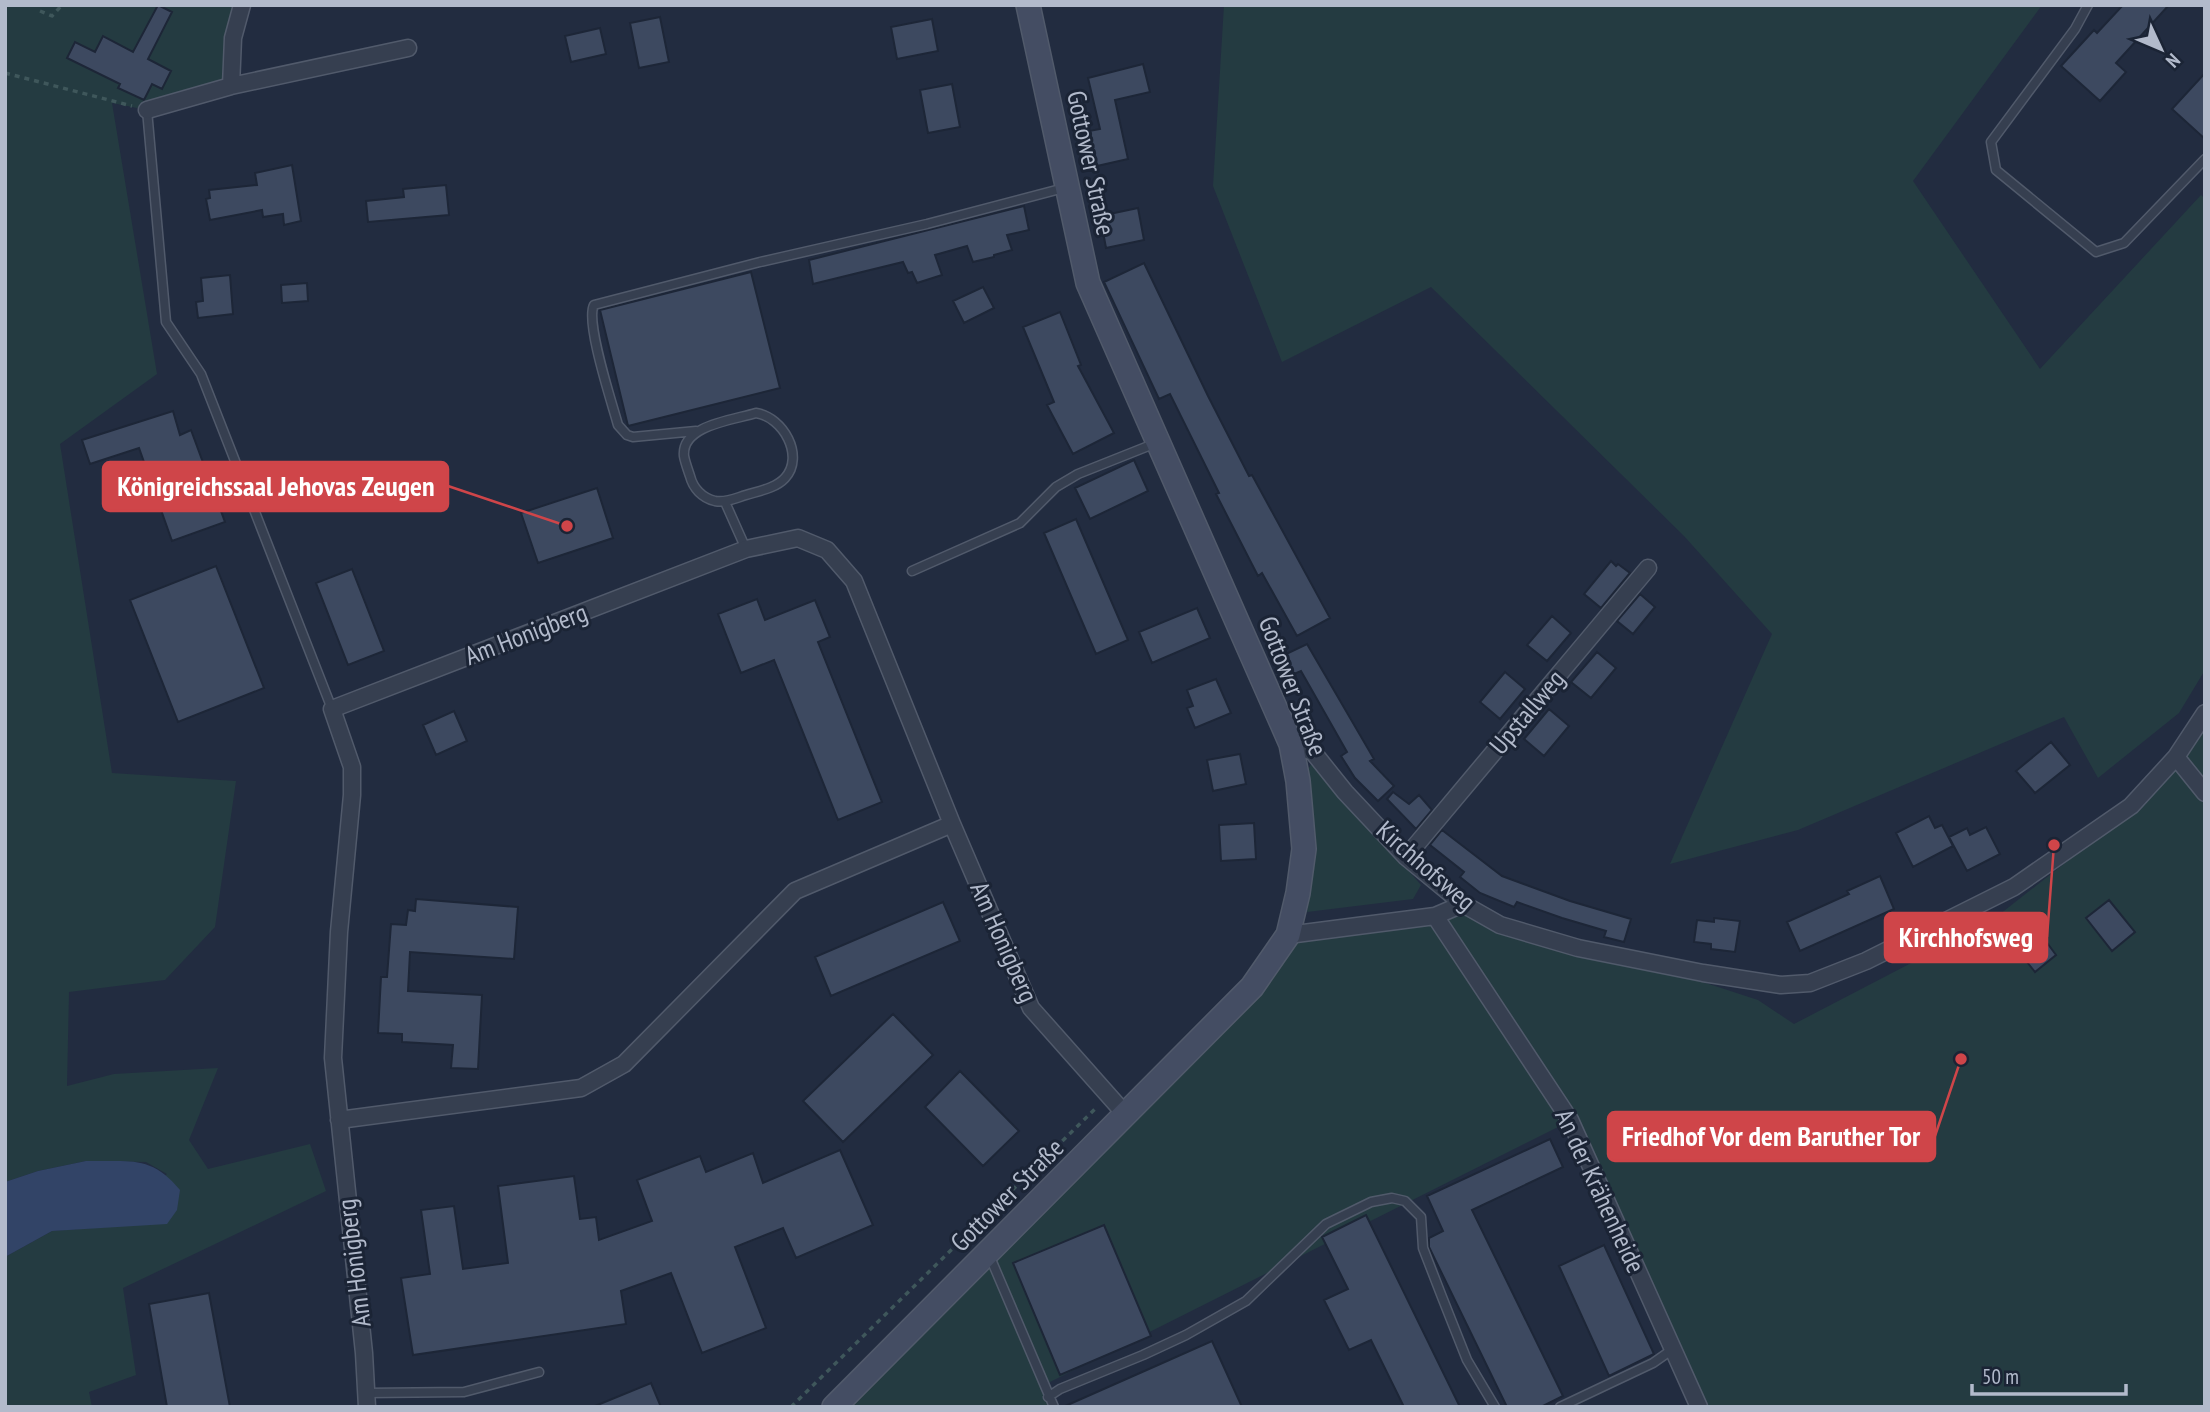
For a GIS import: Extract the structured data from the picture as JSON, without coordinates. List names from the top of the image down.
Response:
{
  "streets": {
    "street": [
      "Gottower Straße",
      "Am Honigberg",
      "Upstallweg",
      "Kirchhofsweg",
      "An der Krähenheide"
    ]
  },
  "crossings": [
    ["Gottower Straße", "Am Honigberg"],
    ["Gottower Straße", "Kirchhofsweg"],
    ["Upstallweg", "Kirchhofsweg"]
  ],
  "places": ["Königreichssaal Jehovas Zeugen", "Kirchhofsweg", "Friedhof Vor dem Baruther Tor"],
  "scale_bar": "50 m",
  "north": "bottom right"
}
